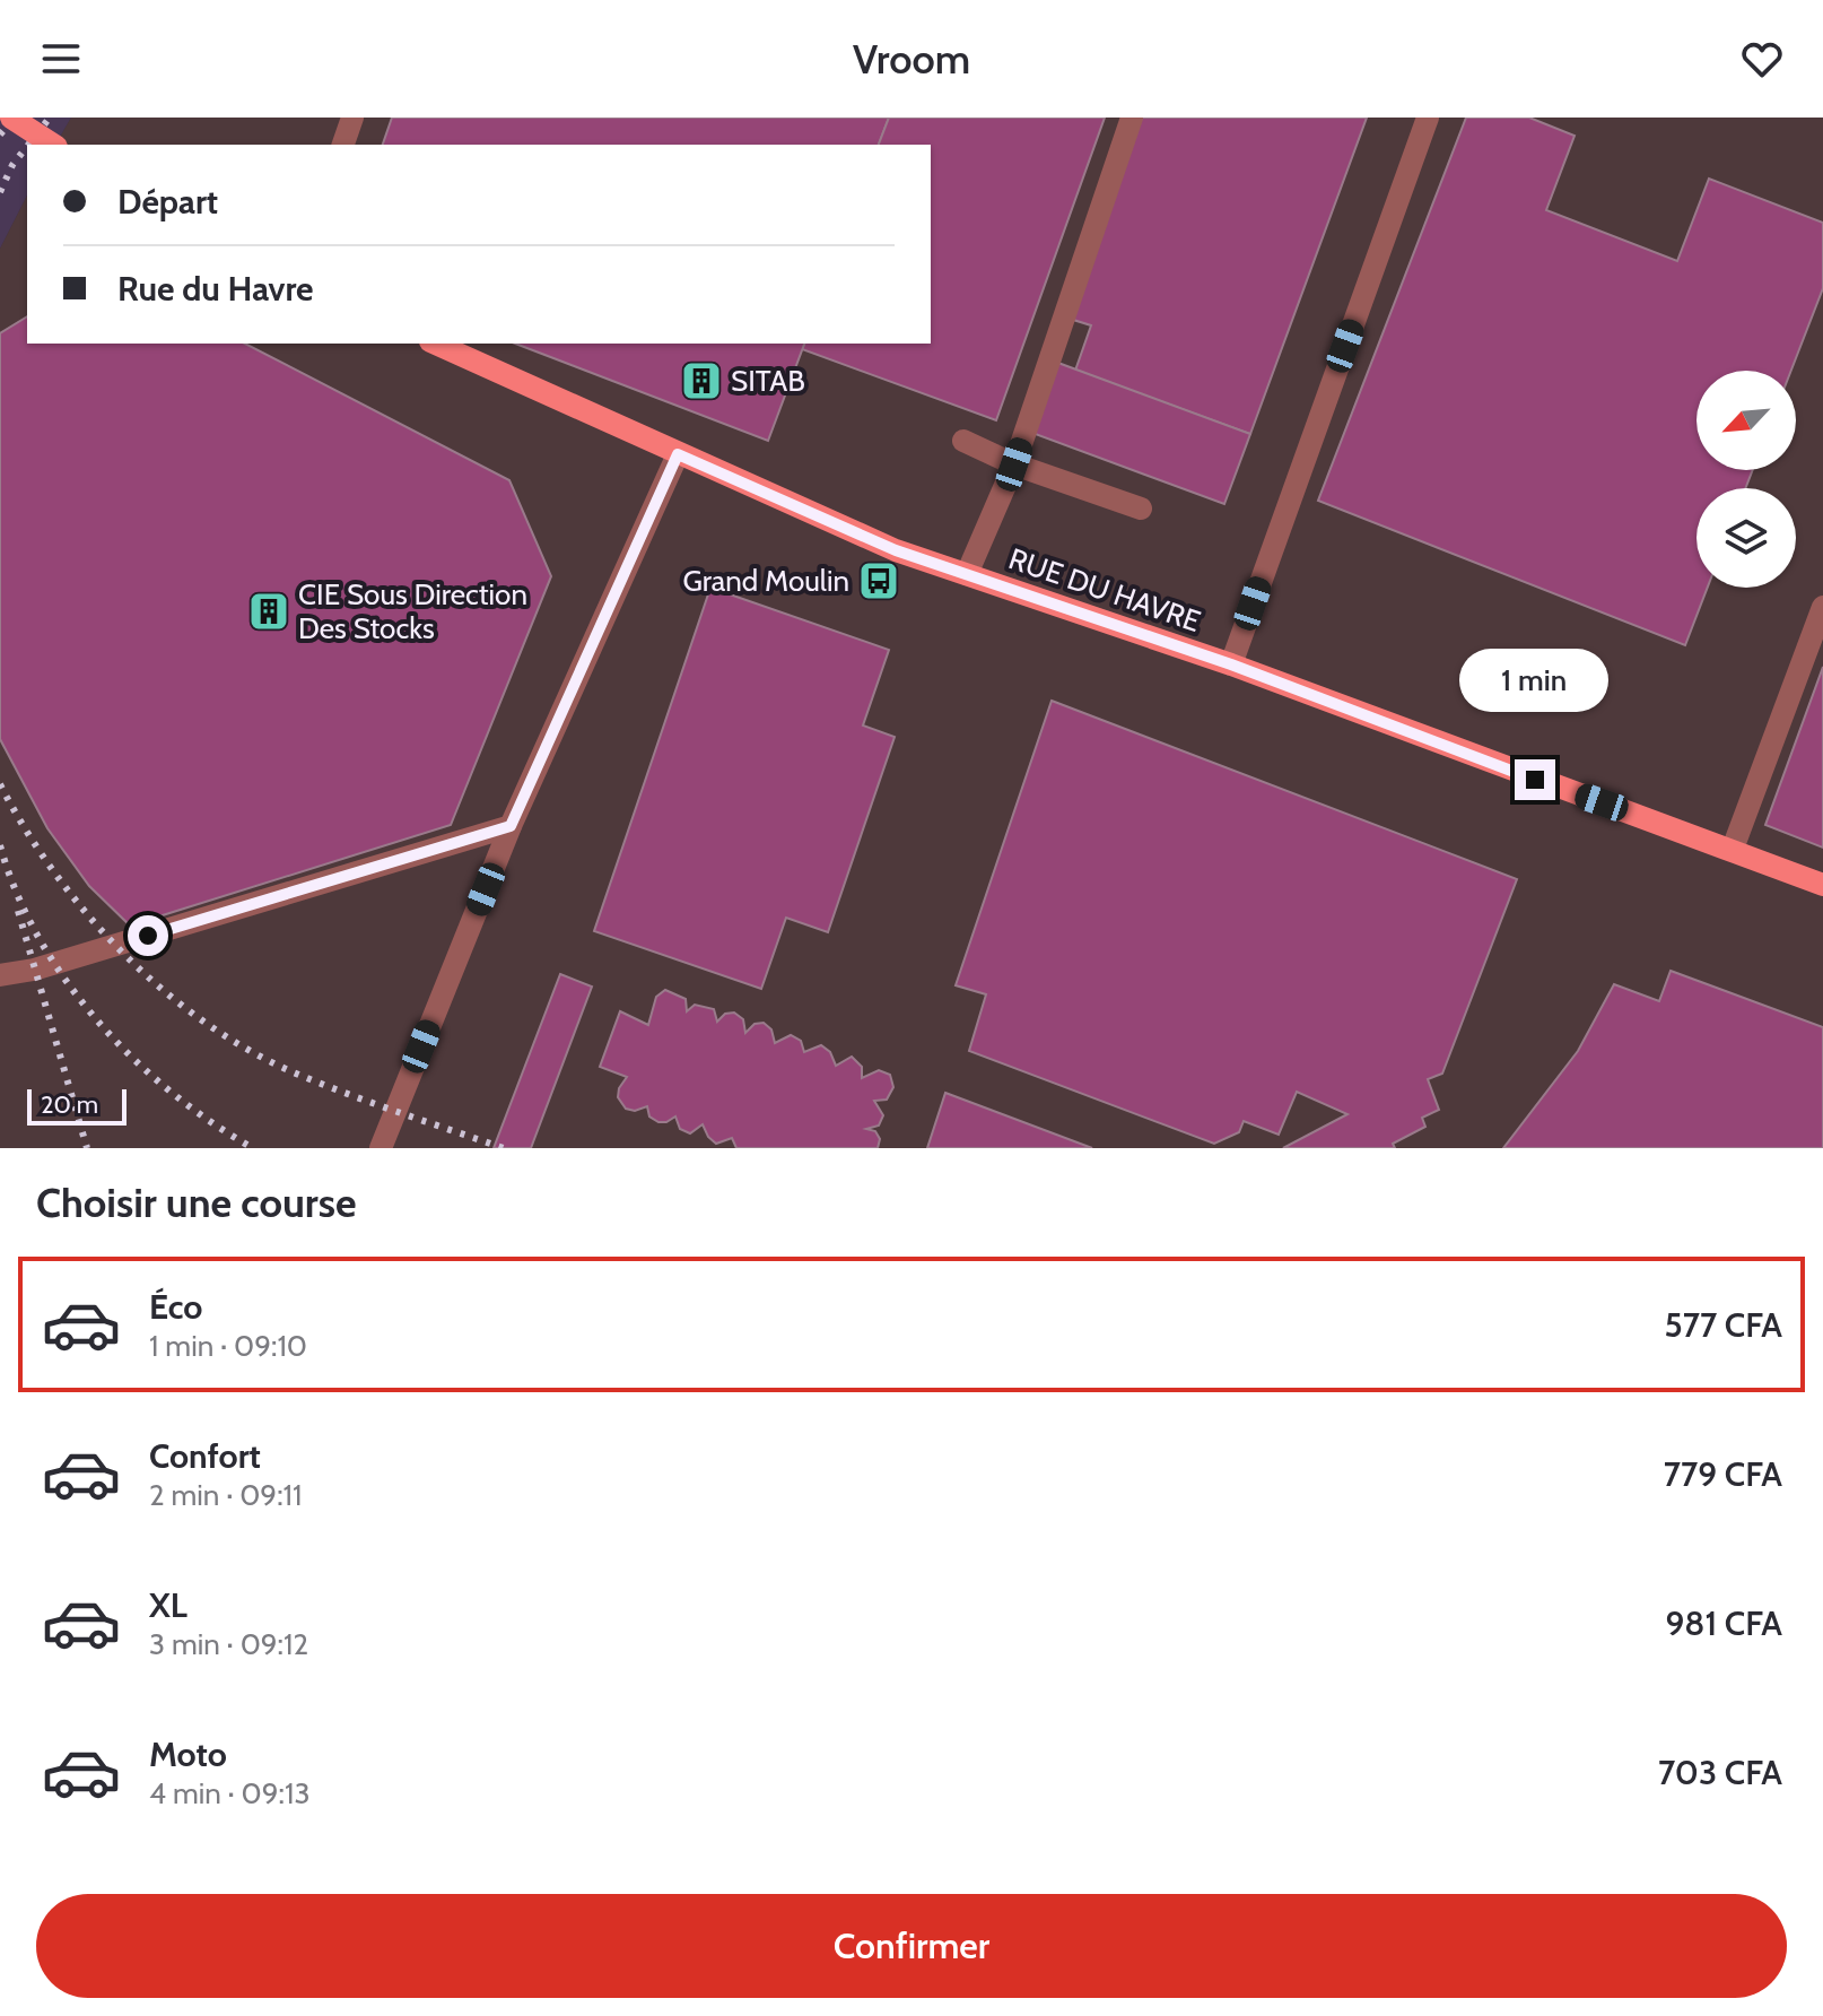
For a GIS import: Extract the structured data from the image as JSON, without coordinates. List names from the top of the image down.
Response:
{
  "streets": {
    "main road": ["RUE DU HAVRE"]
  },
  "places": {
    "building": ["SITAB", "CIE Sous Direction Des Stocks"],
    "bus stop": ["Grand Moulin"]
  },
  "scale_bar": "20 m",
  "north": "bottom left",
  "page": {
    "header": "Vroom",
    "banner": ["Départ", "Rue du Havre"],
    "bubble": "1 min",
    "scale": "20 m",
    "heading": "Choisir une course",
    "list": [
      {
        "name": "Éco",
        "note": "1 min · 09:10",
        "value": "577 CFA"
      },
      {
        "name": "Confort",
        "note": "2 min · 09:11",
        "value": "779 CFA"
      },
      {
        "name": "XL",
        "note": "3 min · 09:12",
        "value": "981 CFA"
      },
      {
        "name": "Moto",
        "note": "4 min · 09:13",
        "value": "703 CFA"
      }
    ],
    "buttons": "Confirmer"
  }
}
